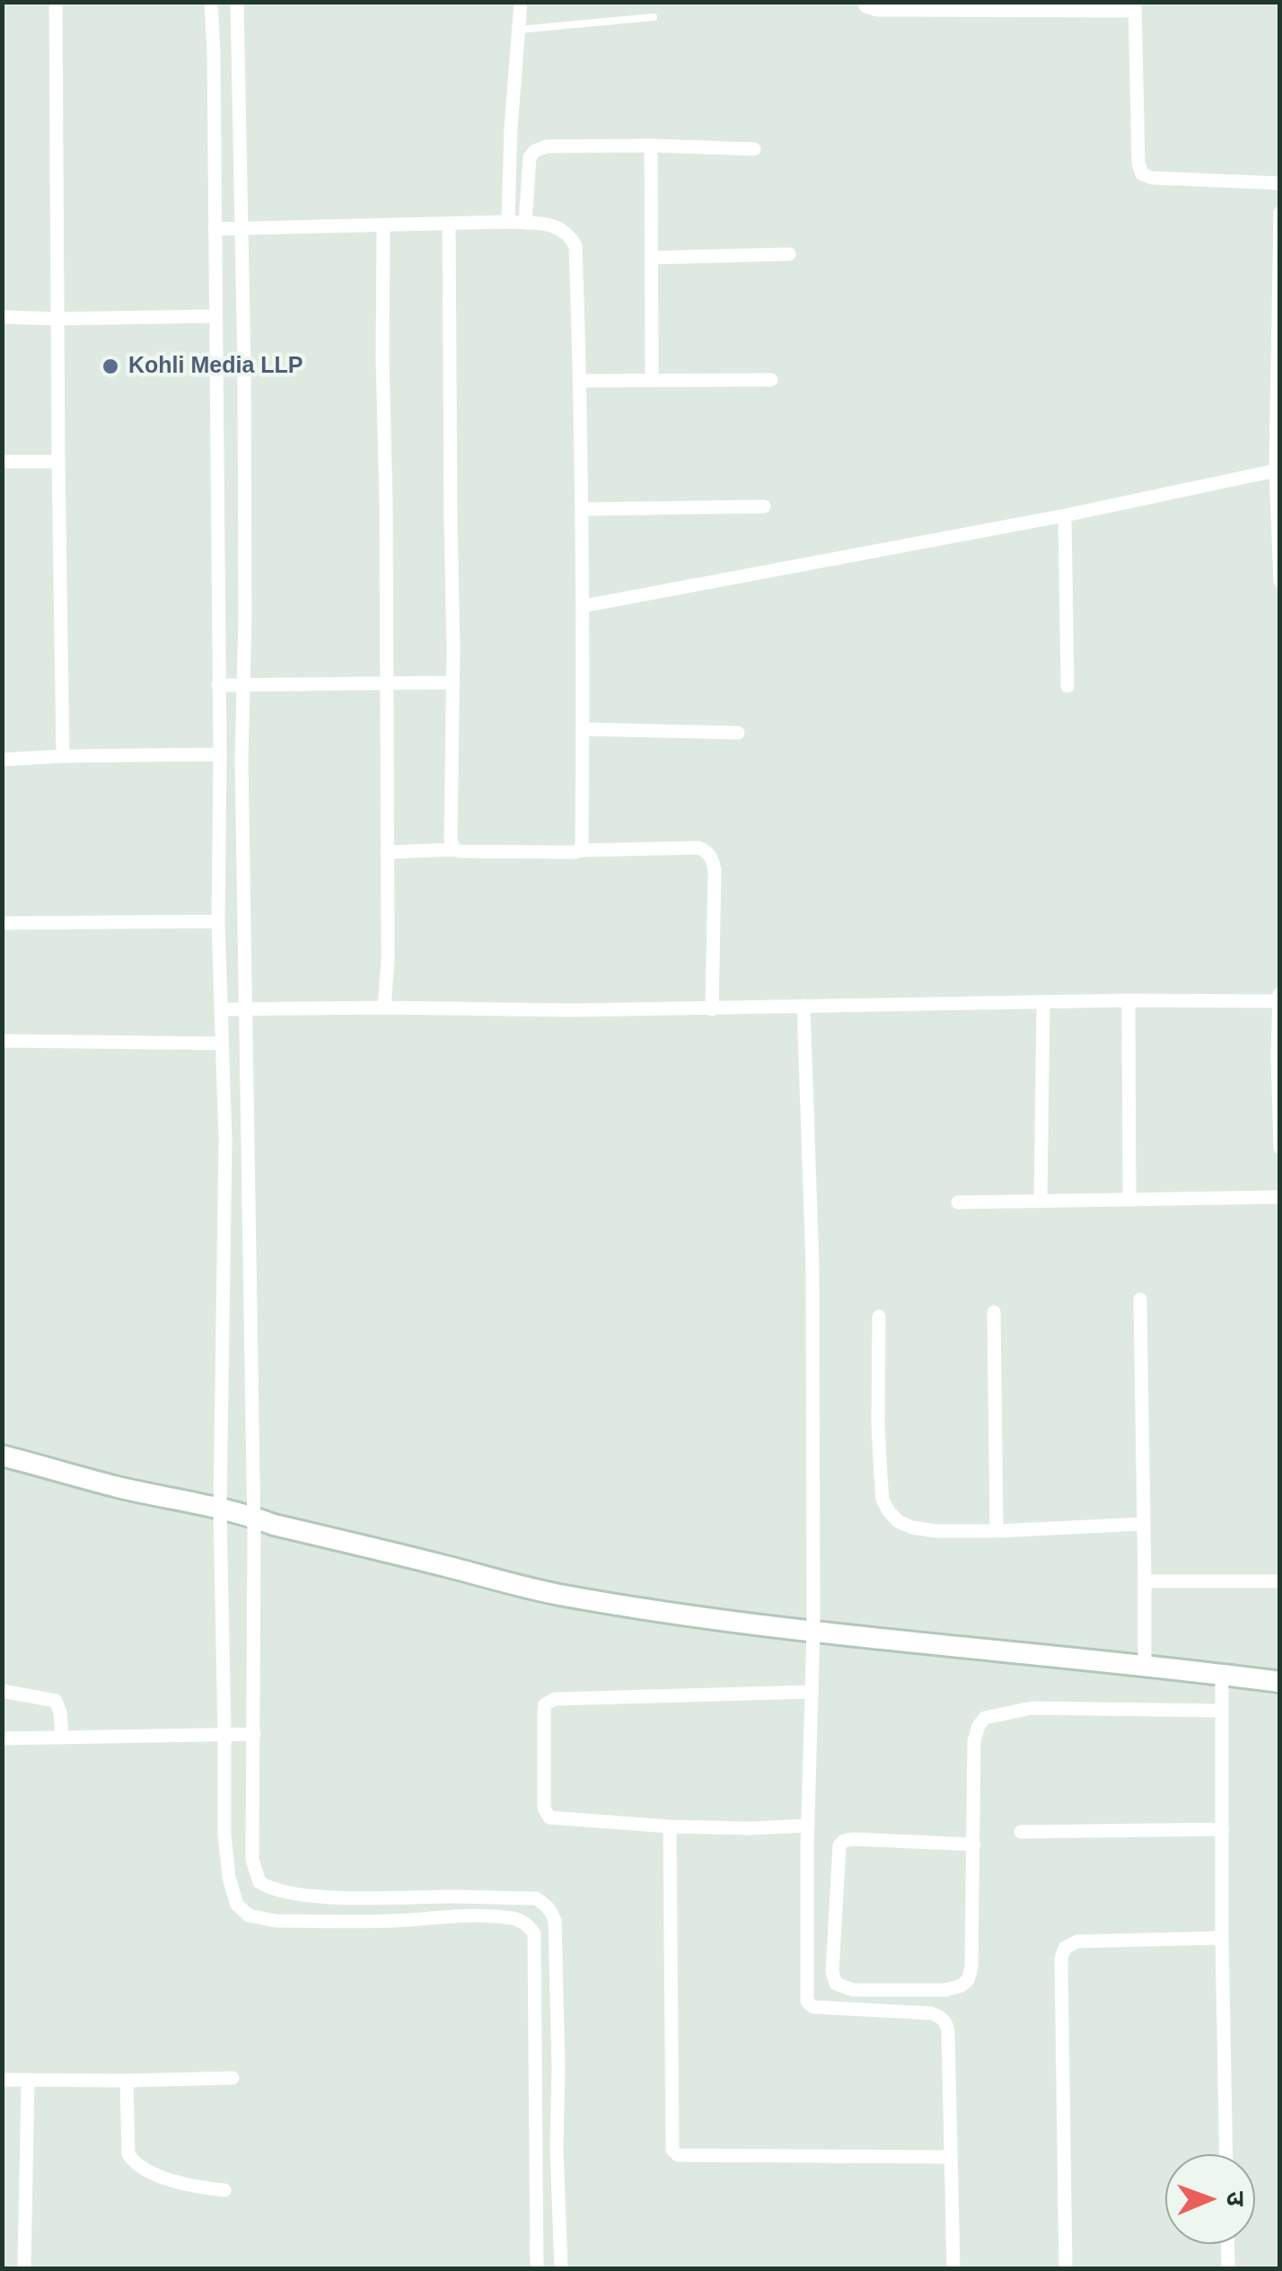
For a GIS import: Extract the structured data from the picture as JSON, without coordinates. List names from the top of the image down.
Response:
{
  "places": ["Kohli Media LLP"],
  "north": "right"
}
